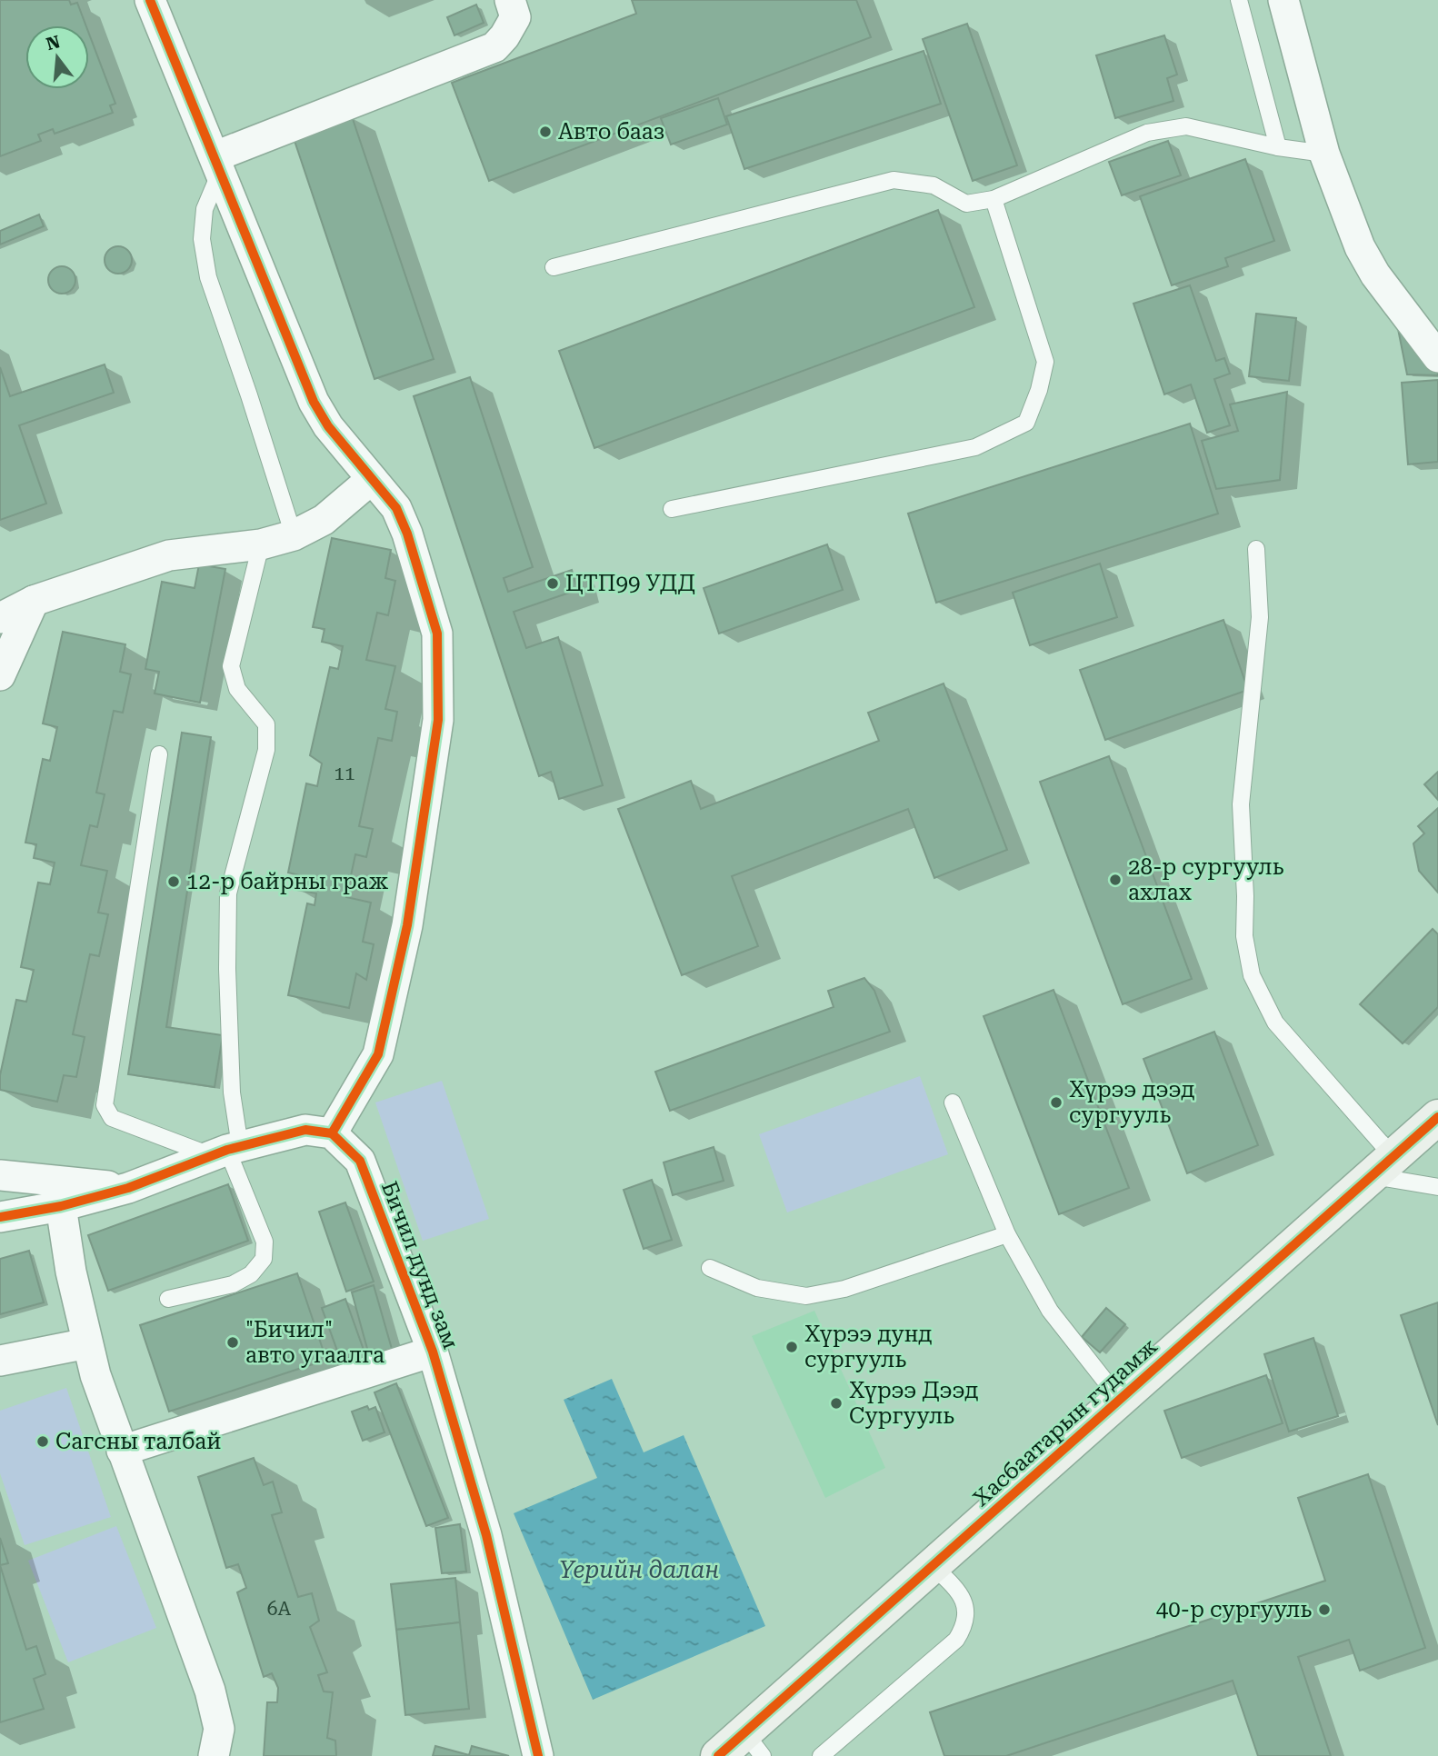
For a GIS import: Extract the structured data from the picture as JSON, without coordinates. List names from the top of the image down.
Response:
{
  "streets": {
    "street": ["Бичил дунд зам", "Хасбаатарын гудамж"]
  },
  "water": ["Үерийн далан"],
  "places": [
    "Авто бааз",
    "ЦТП99 УДД",
    "28-р сургууль ахлах",
    "12-р байрны граж",
    "Хүрээ дээд сургууль",
    "\"Бичил\" авто угаалга",
    "Хүрээ дунд сургууль",
    "Хүрээ Дээд Сургууль",
    "Сагсны талбай",
    "40-р сургууль"
  ],
  "house_numbers": ["11", "6А"],
  "north": "top"
}
